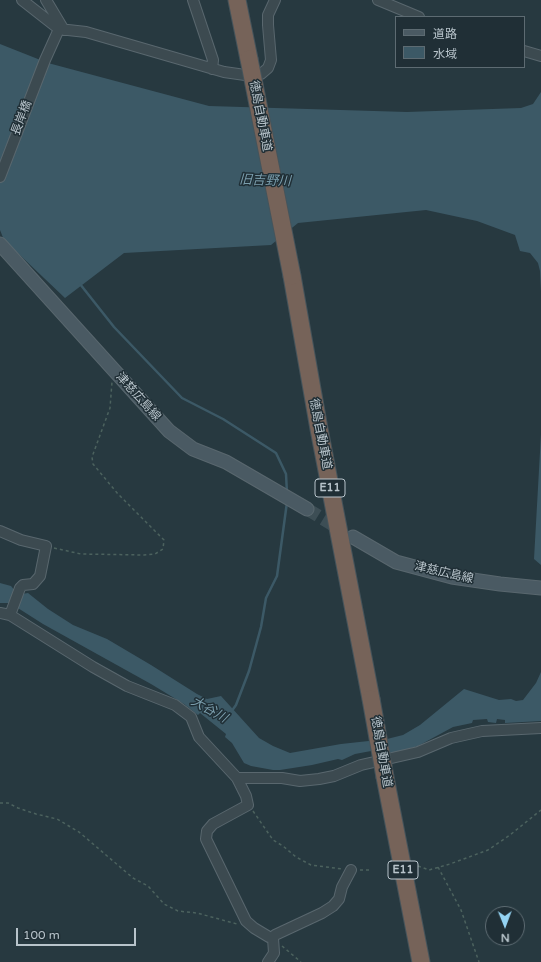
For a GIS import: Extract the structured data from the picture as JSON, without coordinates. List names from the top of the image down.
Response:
{
  "streets": {
    "highway": ["徳島自動車道", "E11"],
    "main road": ["津慈広島線"],
    "street": ["長岸橋"]
  },
  "water": ["旧吉野川", "大谷川"],
  "legend": ["道路", "水域"],
  "scale_bar": "100 m",
  "north": "bottom"
}
